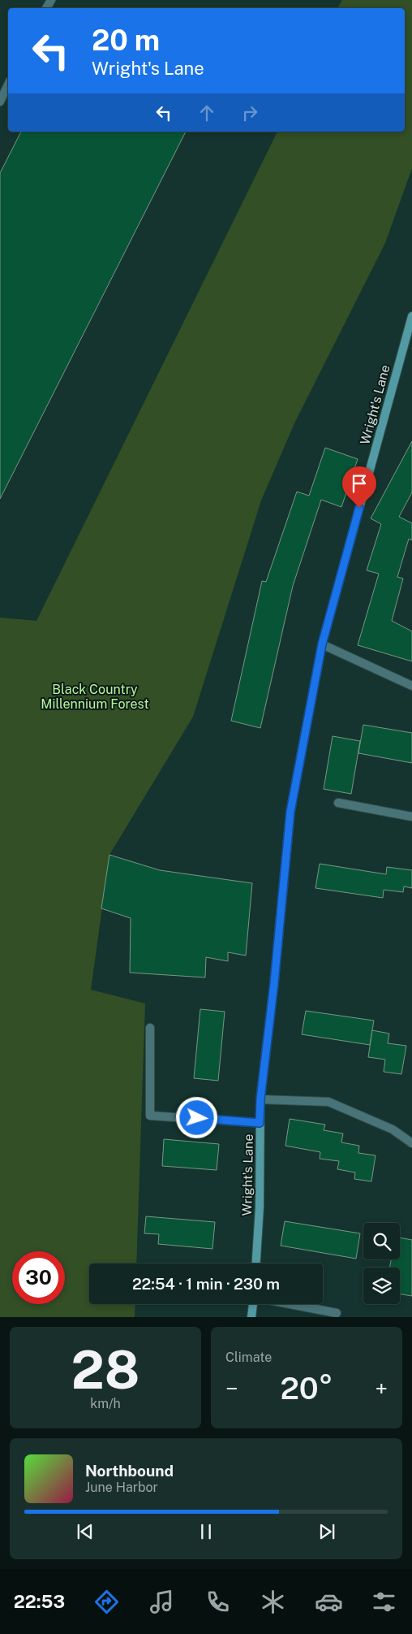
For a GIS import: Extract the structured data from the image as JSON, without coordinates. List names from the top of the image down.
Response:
{
  "streets": {
    "street": ["Wright's Lane"]
  },
  "parks": ["Black Country Millennium Forest"],
  "page": {
    "turn": ["20 m", "Wright's Lane"],
    "limit": "30",
    "trip": "22:54 · 1 min · 230 m",
    "tile": [
      ["28", "km/h"],
      "Climate"
    ],
    "heat": ["−", "20°", "+"],
    "song": ["Northbound", "June Harbor"],
    "tabs": "22:53"
  }
}
